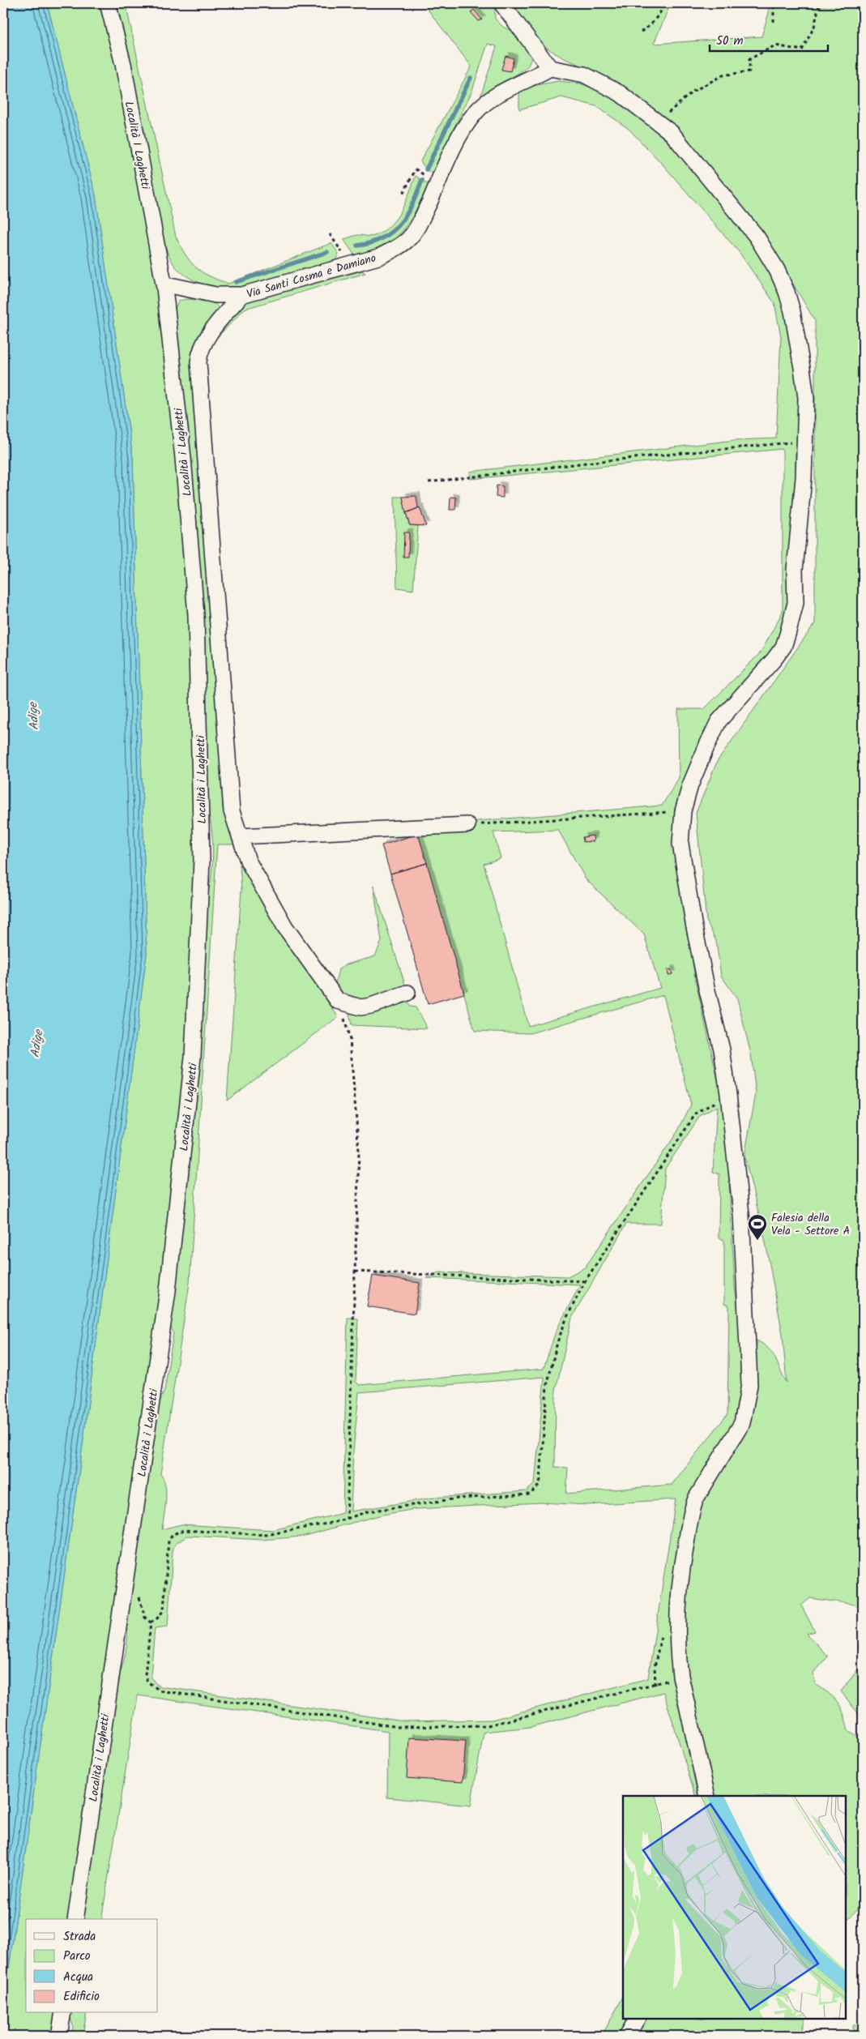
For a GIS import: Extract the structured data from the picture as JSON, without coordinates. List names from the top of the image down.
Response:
{
  "streets": {
    "street": ["Località I Laghetti", "Via Santi Cosma e Damiano", "Località i Laghetti"]
  },
  "crossings": [
    ["Località I Laghetti", "Via Santi Cosma e Damiano"],
    ["Località I Laghetti", "Località i Laghetti"],
    ["Via Santi Cosma e Damiano", "Località i Laghetti"]
  ],
  "water": ["Adige"],
  "places": {
    "sports": ["Falesia della Vela - Settore A"]
  },
  "legend": [
    "Strada",
    "Parco",
    "Acqua",
    "Edificio"
  ],
  "scale_bar": "50 m"
}
